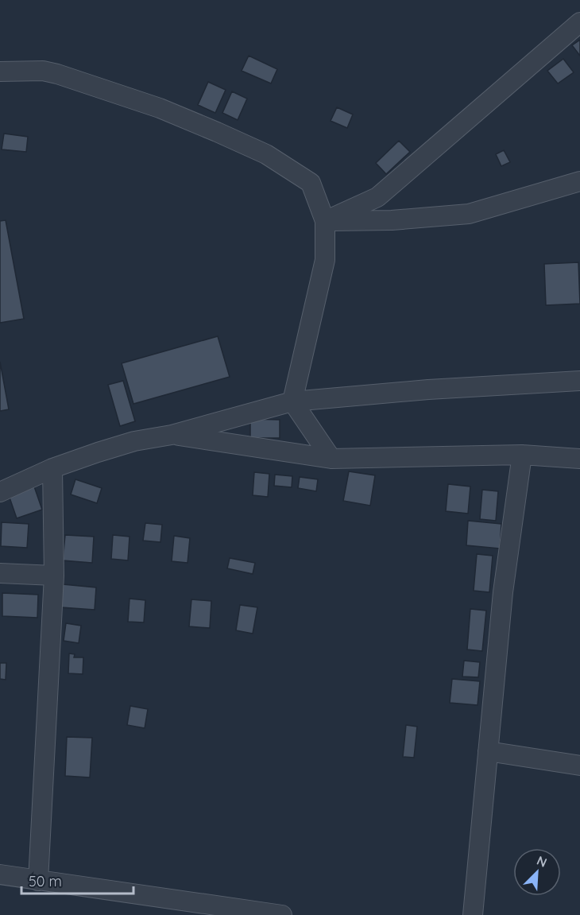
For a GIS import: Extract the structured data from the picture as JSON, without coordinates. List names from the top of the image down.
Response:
{
  "scale_bar": "50 m",
  "north": "top right"
}
